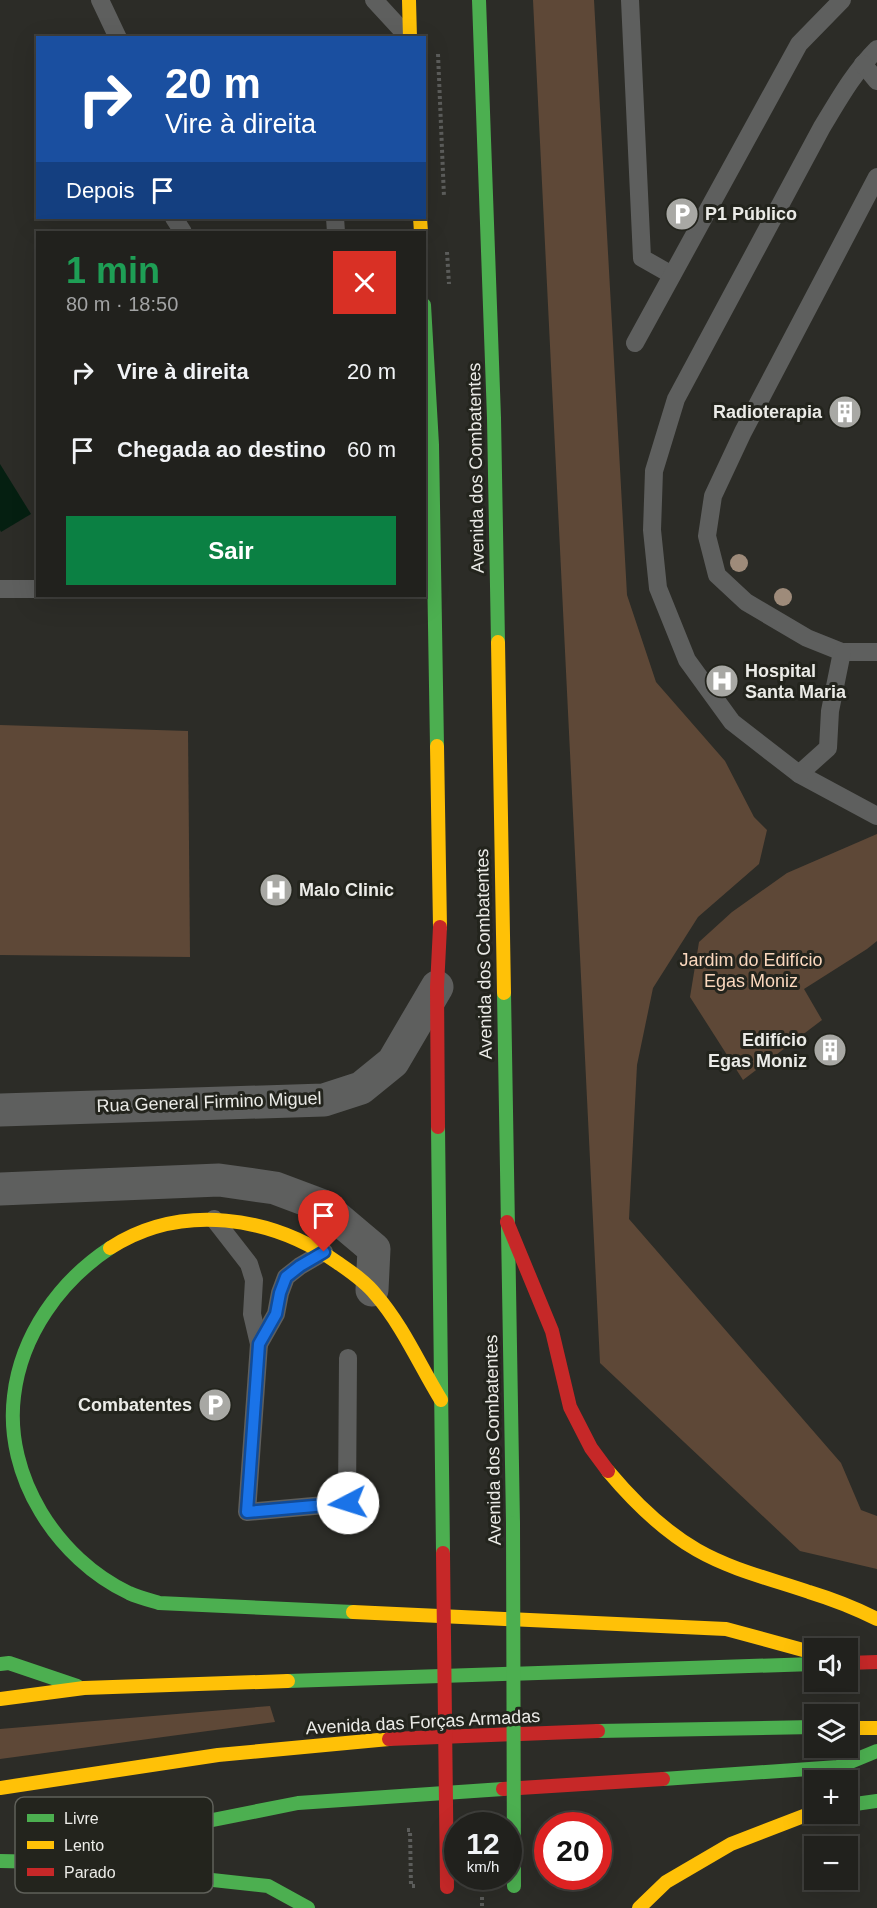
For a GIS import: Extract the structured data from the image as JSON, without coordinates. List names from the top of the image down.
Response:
{
  "streets": {
    "main road": ["Avenida dos Combatentes", "Avenida das Forças Armadas"],
    "street": ["Rua General Firmino Miguel"]
  },
  "parks": ["Jardim do Edifício Egas Moniz"],
  "places": {
    "parking": ["P1 Público", "Combatentes"],
    "building": ["Radioterapia", "Edifício Egas Moniz"],
    "hospital": ["Hospital Santa Maria", "Malo Clinic"]
  },
  "legend": ["Livre", "Lento", "Parado"],
  "page": {
    "turn": ["20 m", "Vire à direita"],
    "then": "Depois",
    "heading": ["1 min", "80 m · 18:50"],
    "list": [
      {
        "name": "Vire à direita",
        "value": "20 m"
      },
      {
        "name": "Chegada ao destino",
        "value": "60 m"
      }
    ],
    "buttons": "Sair",
    "map_buttons": ["+", "−"],
    "speed": "12 km/h",
    "limit": "20"
  }
}
